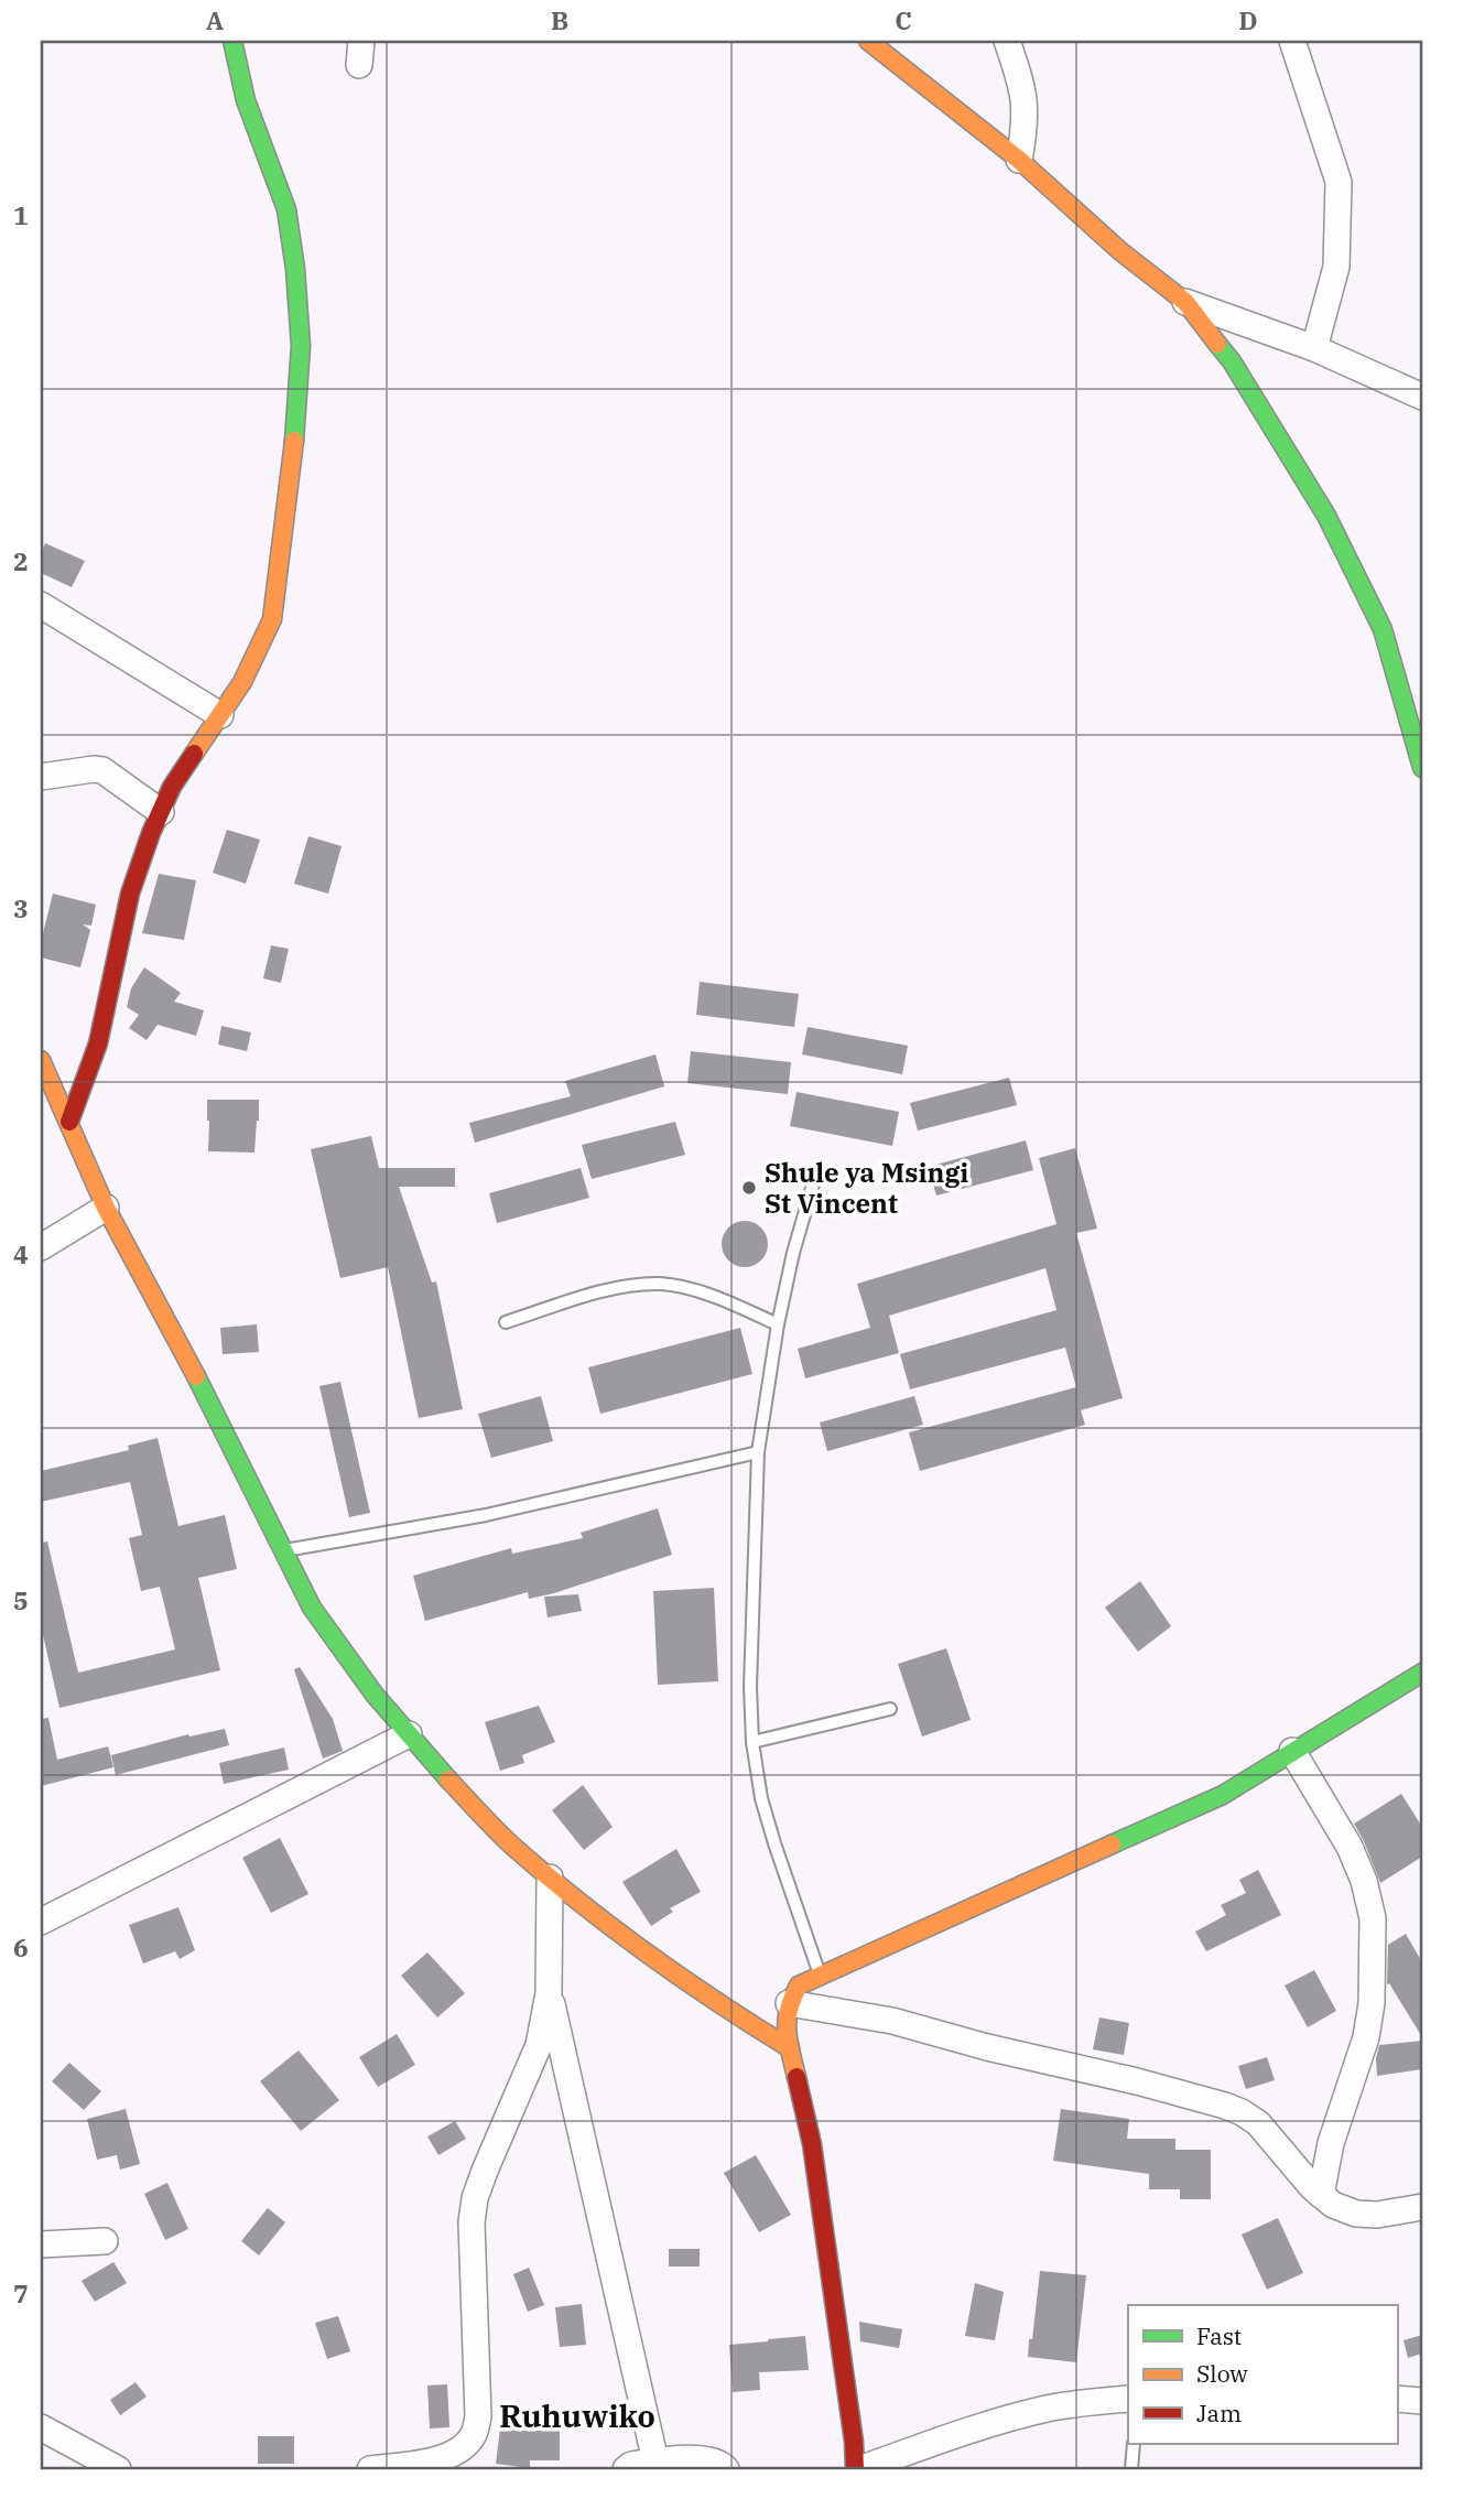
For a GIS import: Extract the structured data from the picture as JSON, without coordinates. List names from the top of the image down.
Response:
{
  "districts": ["Ruhuwiko"],
  "places": ["Shule ya Msingi St Vincent"],
  "legend": ["Fast", "Slow", "Jam"],
  "grid": {
    "columns": [
      "A",
      "B",
      "C",
      "D"
    ],
    "rows": [
      "1",
      "2",
      "3",
      "4",
      "5",
      "6",
      "7"
    ]
  }
}
